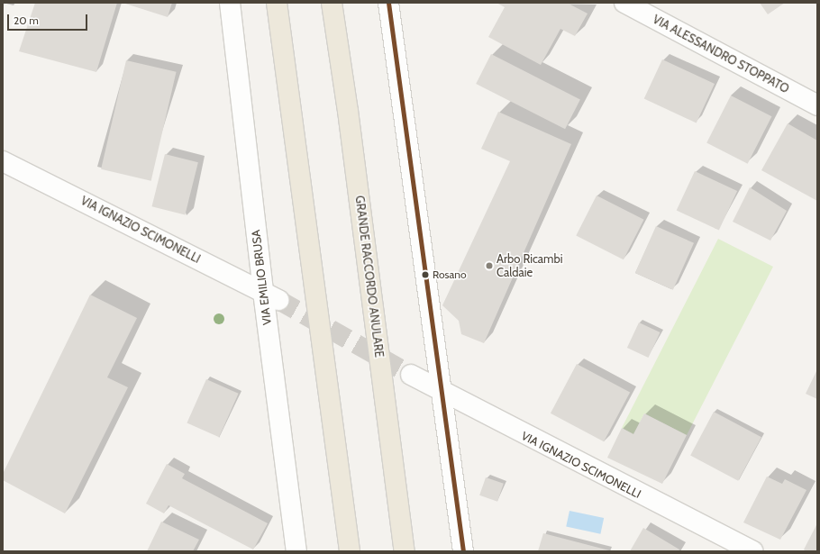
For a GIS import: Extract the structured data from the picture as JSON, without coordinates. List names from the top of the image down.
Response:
{
  "streets": {
    "highway": ["GRANDE RACCORDO ANULARE"],
    "street": ["VIA ALESSANDRO STOPPATO", "VIA IGNAZIO SCIMONELLI", "VIA EMILIO BRUSA"]
  },
  "crossings": [
    ["VIA IGNAZIO SCIMONELLI", "VIA EMILIO BRUSA"]
  ],
  "places": ["Arbo Ricambi Caldaie", "Rosano"],
  "scale_bar": "20 m"
}
